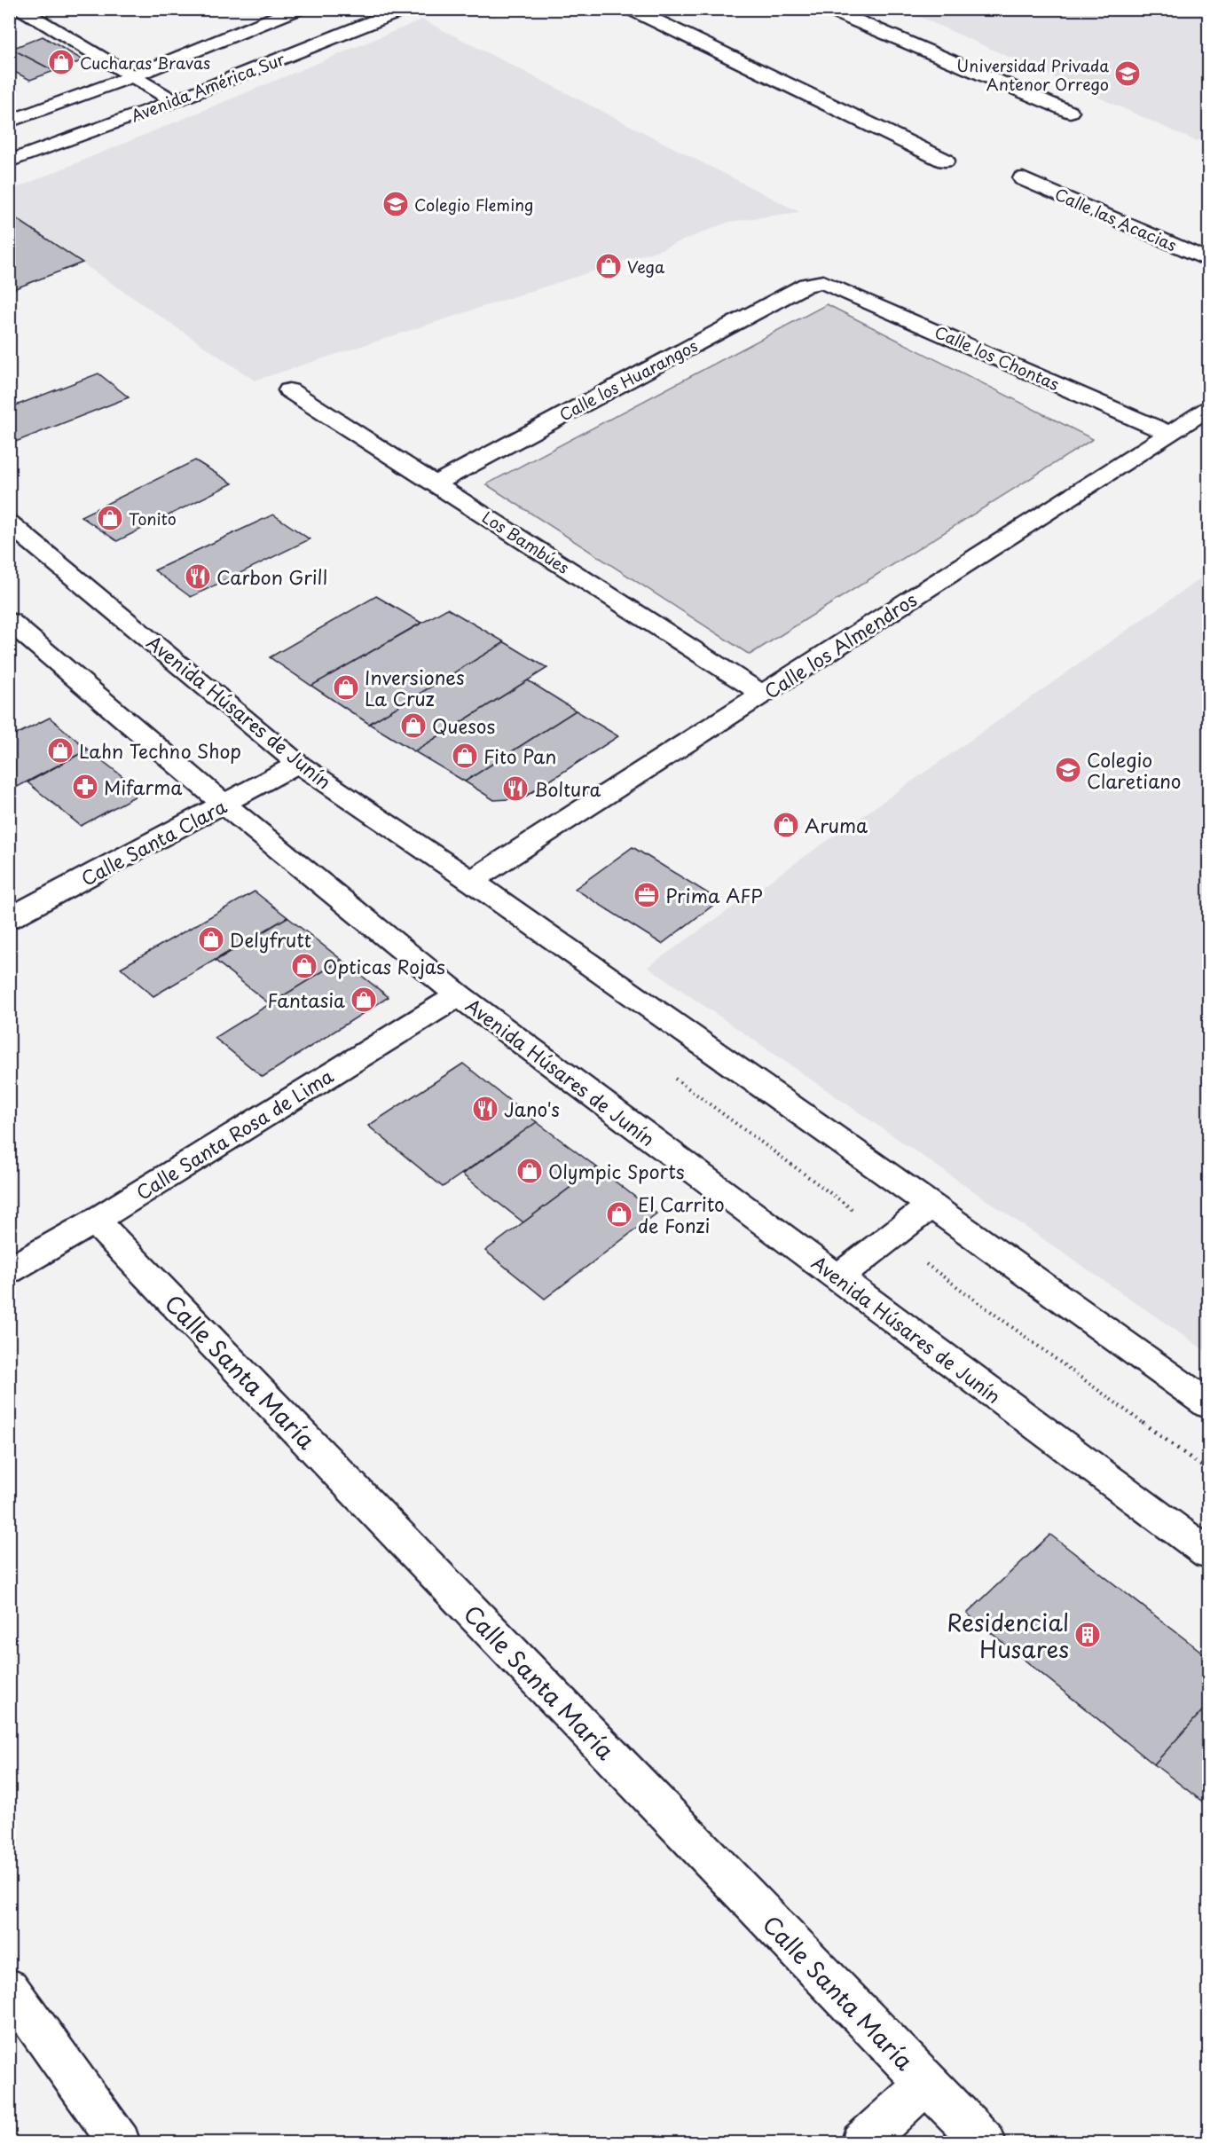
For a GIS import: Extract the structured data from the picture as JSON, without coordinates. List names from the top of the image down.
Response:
{
  "streets": {
    "street": [
      "Avenida América Sur",
      "Calle las Acacias",
      "Calle los Chontas",
      "Calle los Huarangos",
      "Los Bambúes",
      "Calle los Almendros",
      "Avenida Húsares de Junín",
      "Calle Santa Clara",
      "Calle Santa Rosa de Lima",
      "Calle Santa María"
    ]
  },
  "crossings": [
    ["Calle los Chontas", "Calle los Huarangos"],
    ["Calle los Chontas", "Calle los Almendros"],
    ["Calle los Huarangos", "Los Bambúes"],
    ["Los Bambúes", "Calle los Almendros"],
    ["Calle los Almendros", "Avenida Húsares de Junín"],
    ["Avenida Húsares de Junín", "Calle Santa Clara"],
    ["Avenida Húsares de Junín", "Calle Santa Rosa de Lima"],
    ["Calle Santa Rosa de Lima", "Calle Santa María"]
  ],
  "places": {
    "shop": [
      "Cucharas Bravas",
      "Vega",
      "Tonito",
      "Inversiones La Cruz",
      "Quesos",
      "Lahn Techno Shop",
      "Fito Pan",
      "Aruma",
      "Delyfrutt",
      "Opticas Rojas",
      "Fantasia",
      "Olympic Sports",
      "El Carrito de Fonzi"
    ],
    "school or university": ["Universidad Privada Antenor Orrego", "Colegio Fleming", "Colegio Claretiano"],
    "restaurant": ["Carbon Grill", "Boltura", "Jano's"],
    "pharmacy": ["Mifarma"],
    "office": ["Prima AFP"],
    "building": ["Residencial Husares"]
  }
}
